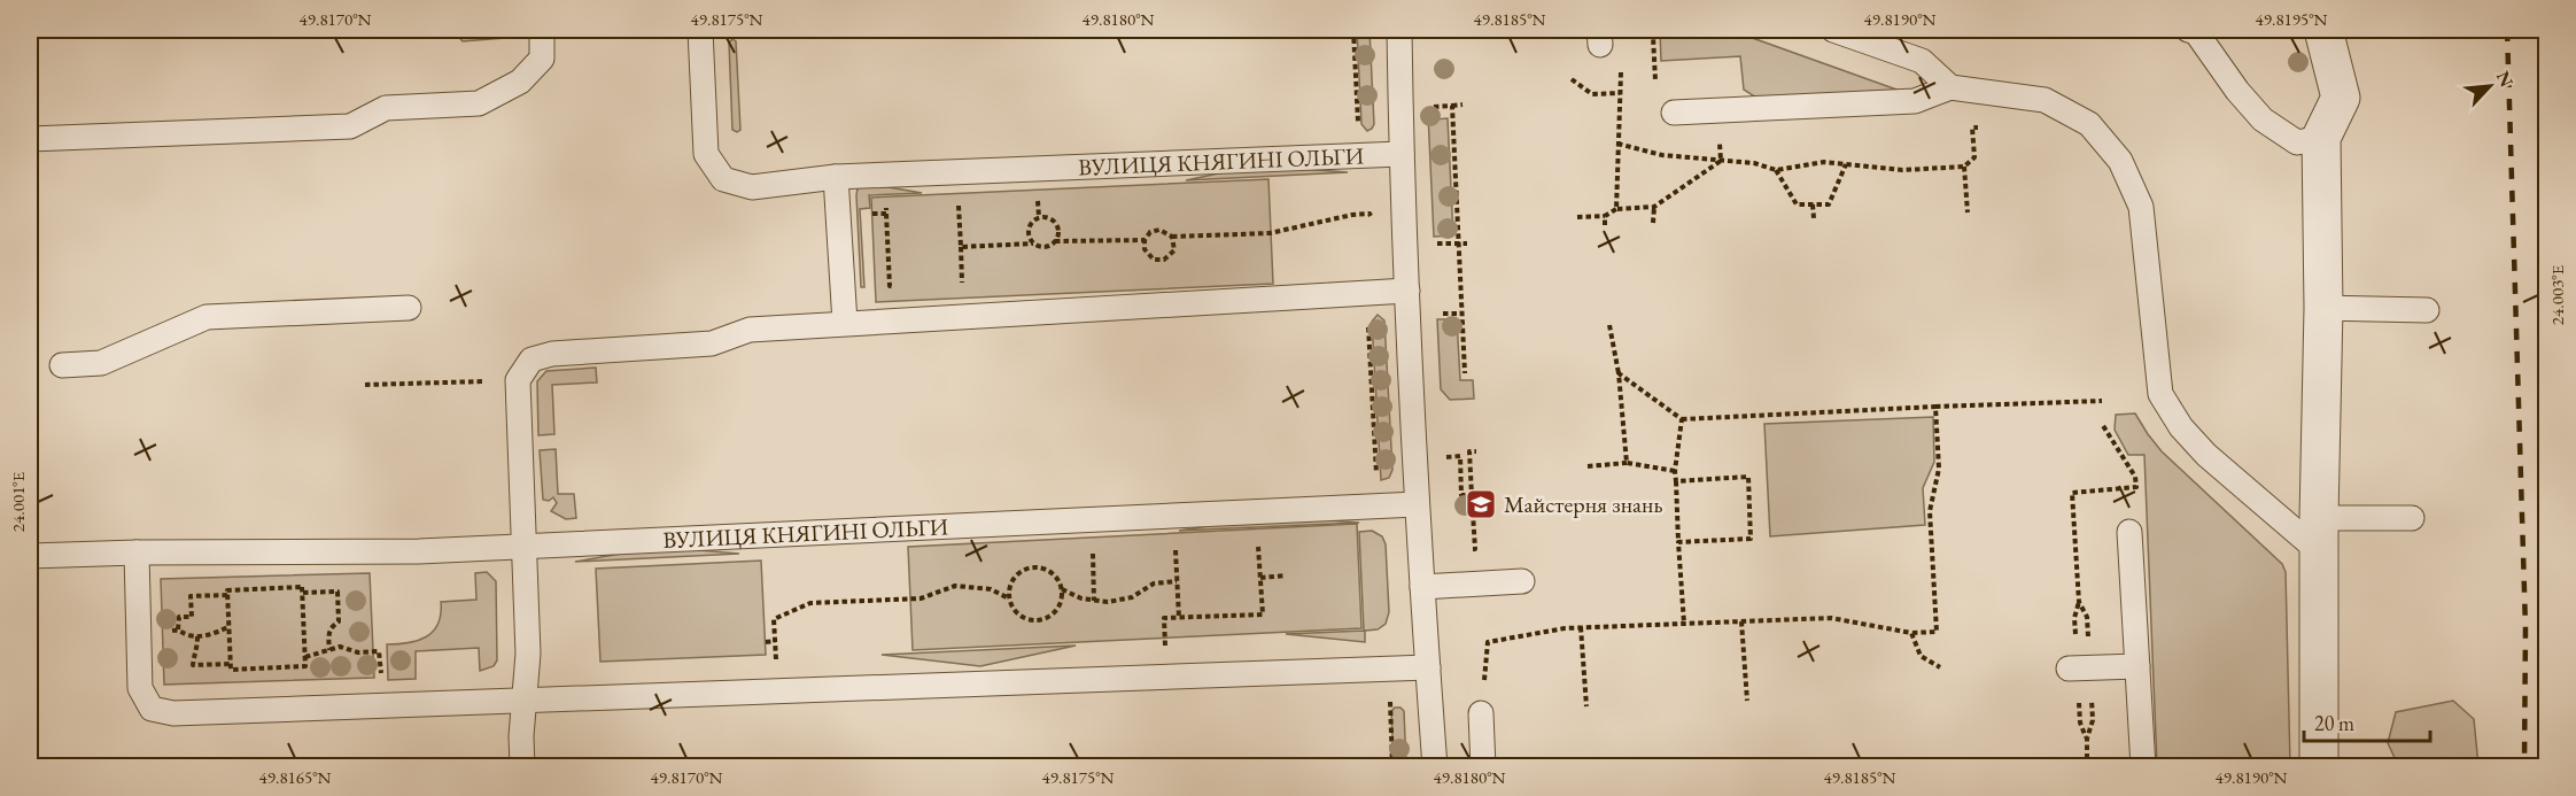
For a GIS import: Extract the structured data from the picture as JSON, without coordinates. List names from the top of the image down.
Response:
{
  "streets": {
    "lane": ["ВУЛИЦЯ КНЯГИНІ ОЛЬГИ"]
  },
  "places": {
    "school or university": ["Майстерня знань"]
  },
  "scale_bar": "20 m",
  "north": "top right",
  "coordinates": [
    "49.8170°N",
    "49.8175°N",
    "49.8180°N",
    "49.8185°N",
    "49.8190°N",
    "49.8195°N",
    "24.003°E",
    "24.001°E",
    "49.8165°N"
  ]
}
